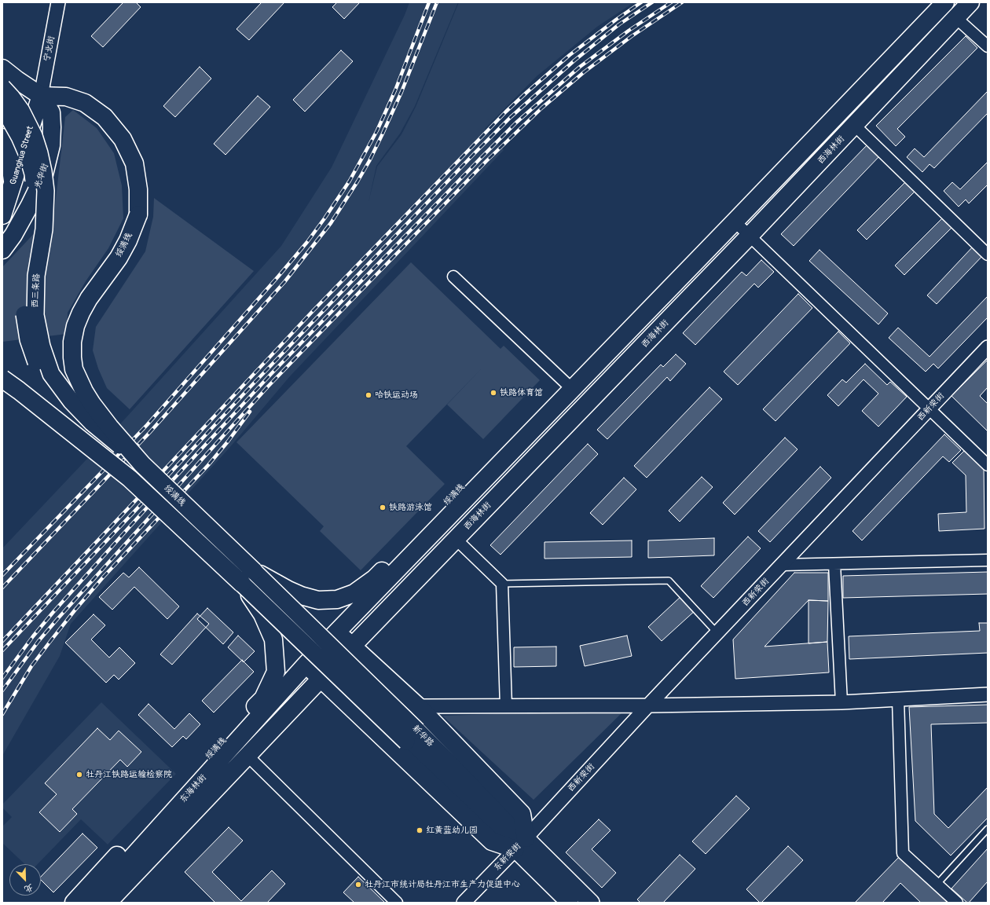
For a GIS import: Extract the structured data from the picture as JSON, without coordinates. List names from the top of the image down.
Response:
{
  "streets": {
    "highway": [
      "西海林街",
      "Guanghua Street",
      "光华街",
      "绥满线",
      "东海林街"
    ],
    "main road": ["西三条路", "新华路"],
    "street": ["宁北街", "西新荣街", "东新荣街"]
  },
  "crossings": [
    ["宁北街", "Guanghua Street"],
    ["宁北街", "光华街"],
    ["宁北街", "绥满线"],
    ["西海林街", "东海林街"],
    ["Guanghua Street", "光华街"],
    ["Guanghua Street", "绥满线"],
    ["光华街", "绥满线"],
    ["绥满线", "西三条路"],
    ["绥满线", "新华路"],
    ["西新荣街", "东新荣街"]
  ],
  "places": [
    "铁路体育馆",
    "哈铁运动场",
    "铁路游泳馆",
    "牡丹江铁路运输检察院",
    "红黄蓝幼儿园",
    "牡丹江市统计局牡丹江市生产力促进中心"
  ],
  "north": "bottom right"
}
